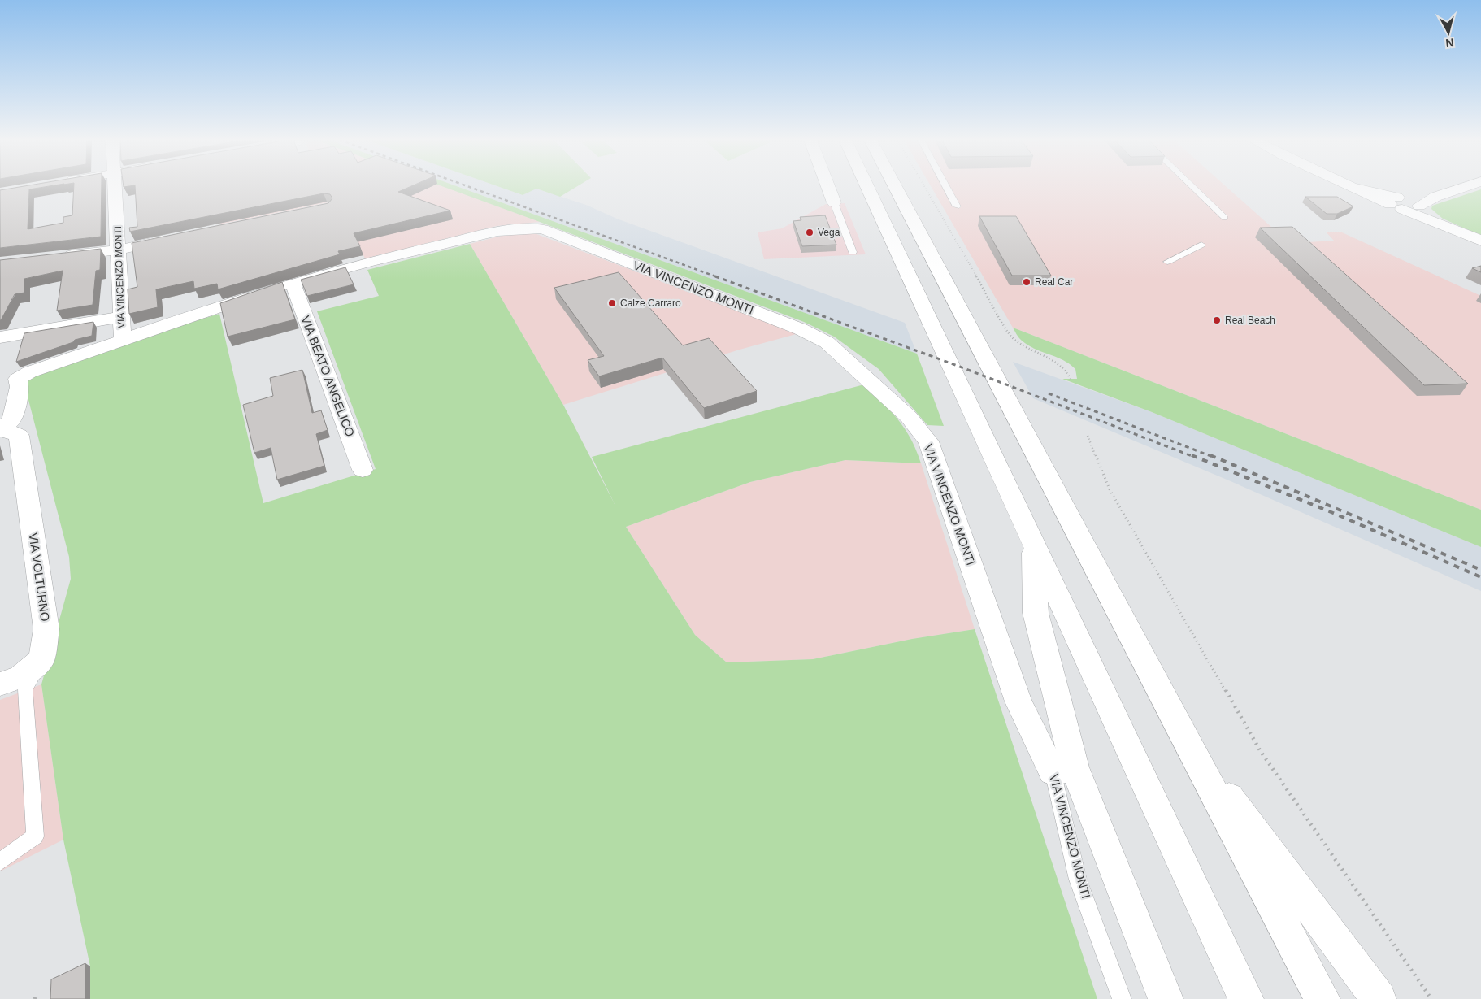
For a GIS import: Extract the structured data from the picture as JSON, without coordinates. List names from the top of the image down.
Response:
{
  "streets": {
    "main road": ["VIA VINCENZO MONTI", "VIA BEATO ANGELICO", "VIA VOLTURNO"]
  },
  "crossings": [
    ["VIA VINCENZO MONTI", "VIA BEATO ANGELICO"],
    ["VIA VINCENZO MONTI", "VIA VOLTURNO"]
  ],
  "places": [
    "Vega",
    "Real Car",
    "Calze Carraro",
    "Real Beach"
  ],
  "north": "bottom"
}
